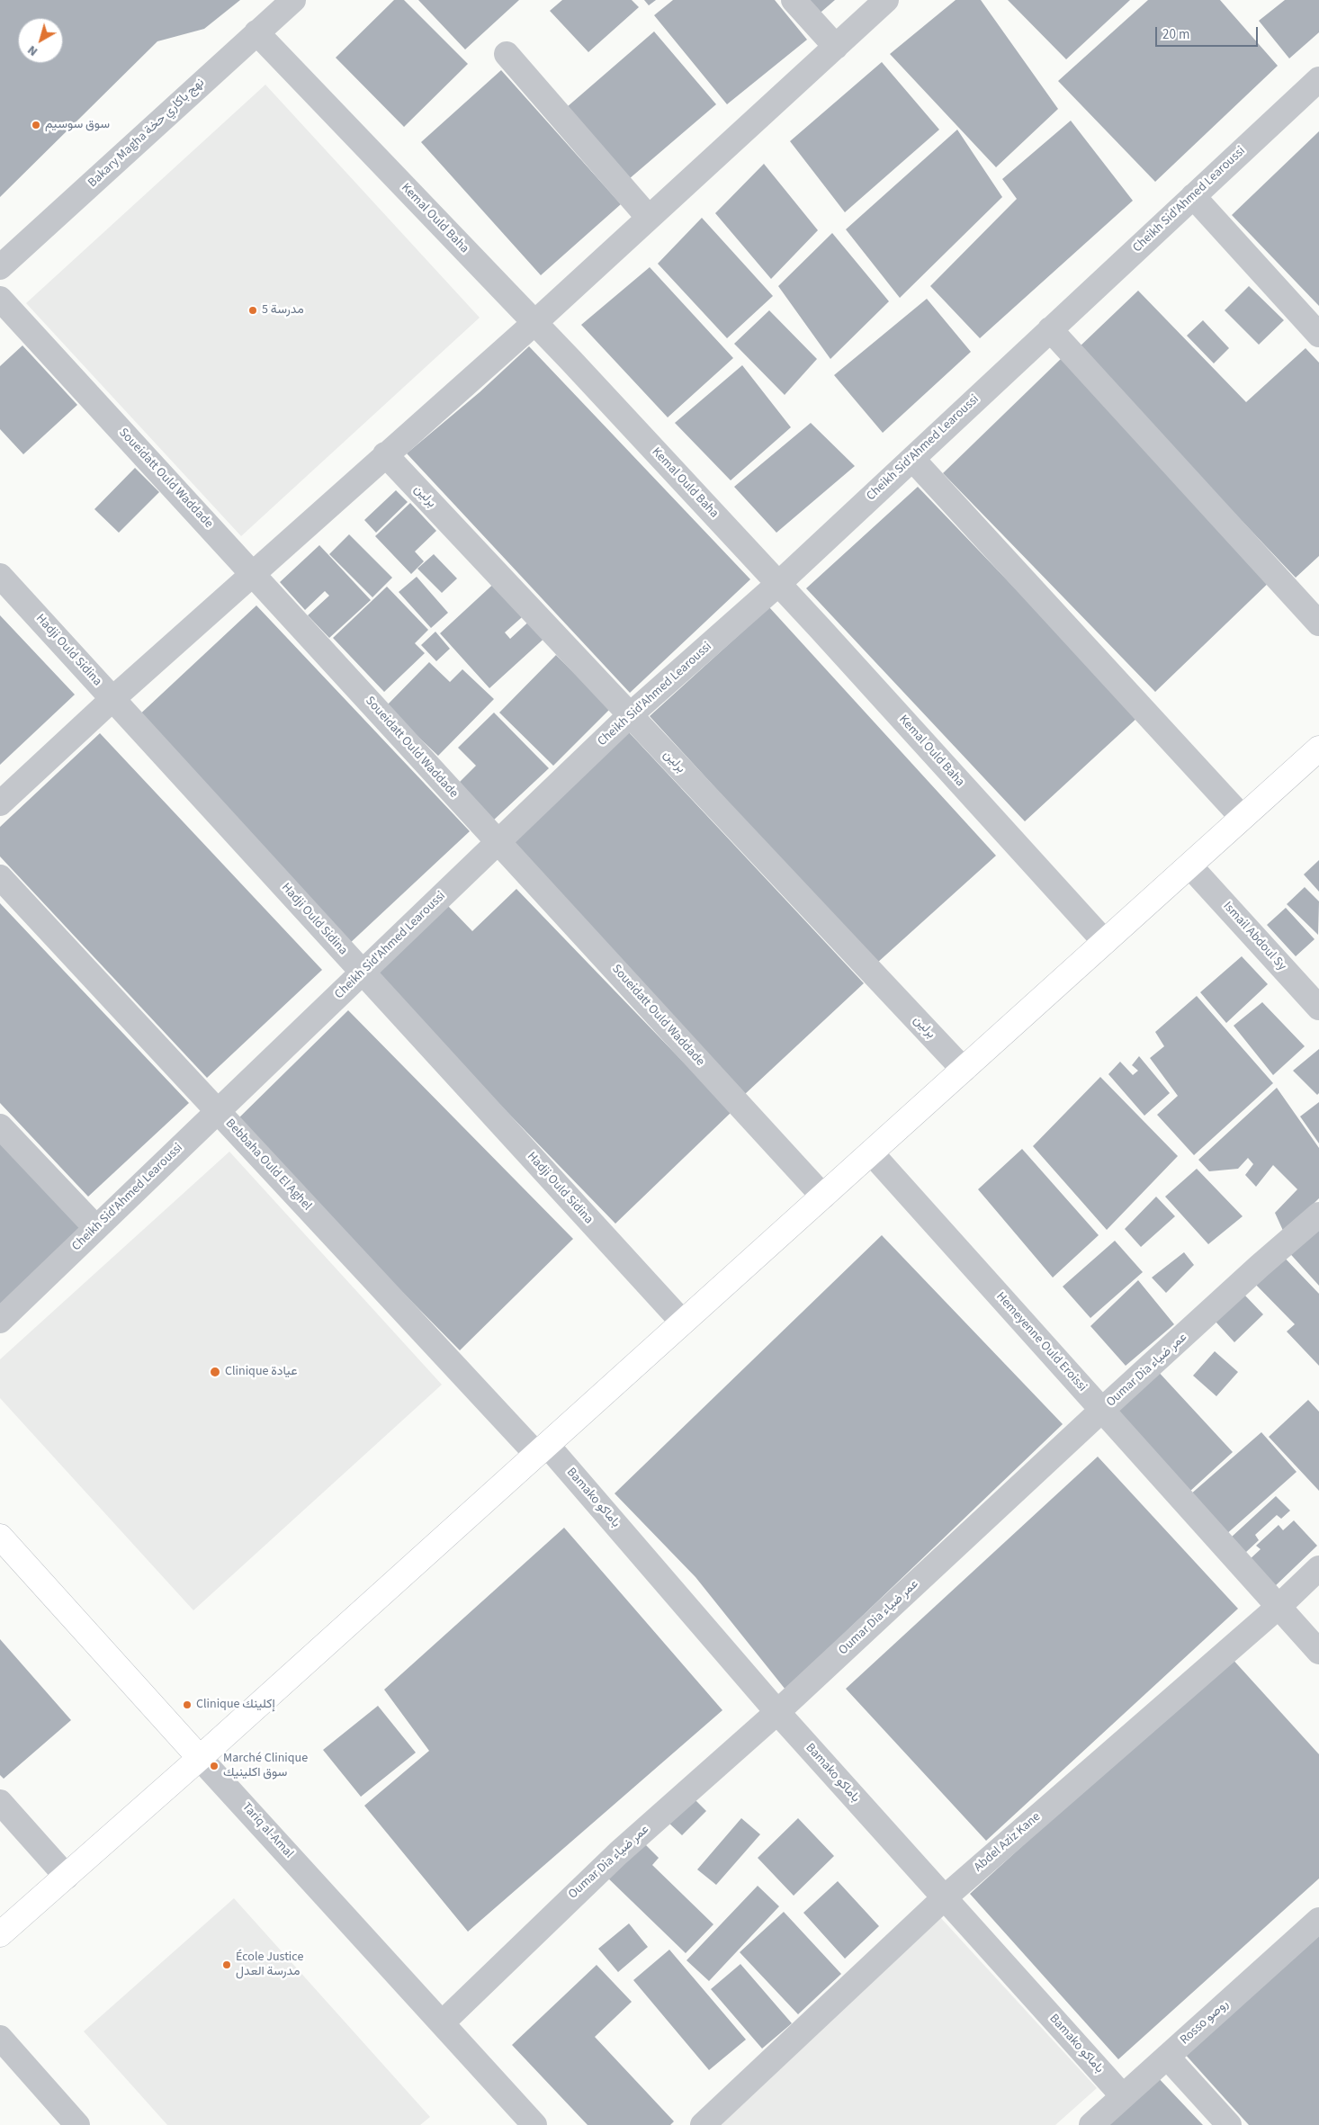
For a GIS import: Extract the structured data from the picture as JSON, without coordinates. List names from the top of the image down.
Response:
{
  "streets": {
    "street": [
      "Bakary Magha نهج باكاري حخة",
      "Cheikh Sid'Ahmed Learoussi",
      "Kemal Ould Baha",
      "Soueidatt Ould Waddade",
      "برلين",
      "Hadji Ould Sidina",
      "Ismail Abdoul Sy",
      "Bebbaha Ould El Aghel",
      "Hemeyenne Ould Eroissi",
      "Oumar Dia عمر ضياء",
      "Bamako باماكو",
      "Tariq al-Amal",
      "Abdel Aziz Kane",
      "Rosso روصو"
    ]
  },
  "crossings": [
    ["Bakary Magha نهج باكاري حخة", "Kemal Ould Baha"],
    ["Cheikh Sid'Ahmed Learoussi", "Kemal Ould Baha"],
    ["Cheikh Sid'Ahmed Learoussi", "Soueidatt Ould Waddade"],
    ["Cheikh Sid'Ahmed Learoussi", "برلين"],
    ["Cheikh Sid'Ahmed Learoussi", "Hadji Ould Sidina"],
    ["Cheikh Sid'Ahmed Learoussi", "Bebbaha Ould El Aghel"],
    ["Bebbaha Ould El Aghel", "Bamako باماكو"],
    ["Hemeyenne Ould Eroissi", "Oumar Dia عمر ضياء"],
    ["Hemeyenne Ould Eroissi", "Abdel Aziz Kane"],
    ["Oumar Dia عمر ضياء", "Bamako باماكو"],
    ["Oumar Dia عمر ضياء", "Tariq al-Amal"],
    ["Bamako باماكو", "Abdel Aziz Kane"],
    ["Bamako باماكو", "Rosso روصو"]
  ],
  "places": [
    "سوق سوسيم",
    "مدرسة 5",
    "Clinique عيادة",
    "Clinique إكلينك",
    "Marché Clinique سوق اكلينيك",
    "École Justice مدرسة العدل"
  ],
  "scale_bar": "20 m",
  "north": "bottom left"
}
